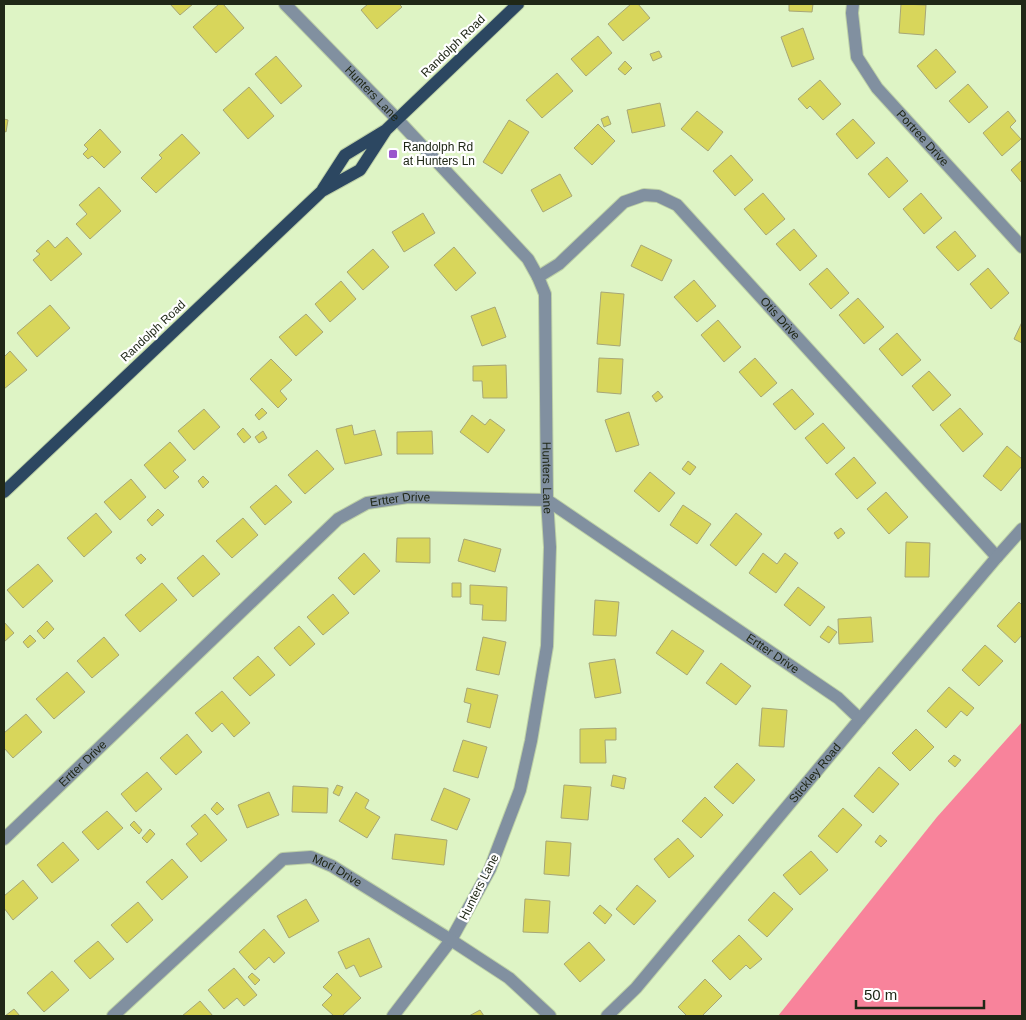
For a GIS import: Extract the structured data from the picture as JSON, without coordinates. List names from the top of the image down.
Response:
{
  "streets": {
    "main road": ["Randolph Road"],
    "street": [
      "Hunters Lane",
      "Portree Drive",
      "Otis Drive",
      "Ertter Drive",
      "Stickley Road",
      "Mori Drive"
    ]
  },
  "crossings": [
    ["Randolph Road", "Hunters Lane"],
    ["Hunters Lane", "Otis Drive"],
    ["Hunters Lane", "Ertter Drive"],
    ["Hunters Lane", "Mori Drive"],
    ["Otis Drive", "Stickley Road"],
    ["Ertter Drive", "Stickley Road"]
  ],
  "places": {
    "transit": ["Randolph Rd at Hunters Ln"]
  },
  "scale_bar": "50 m"
}
